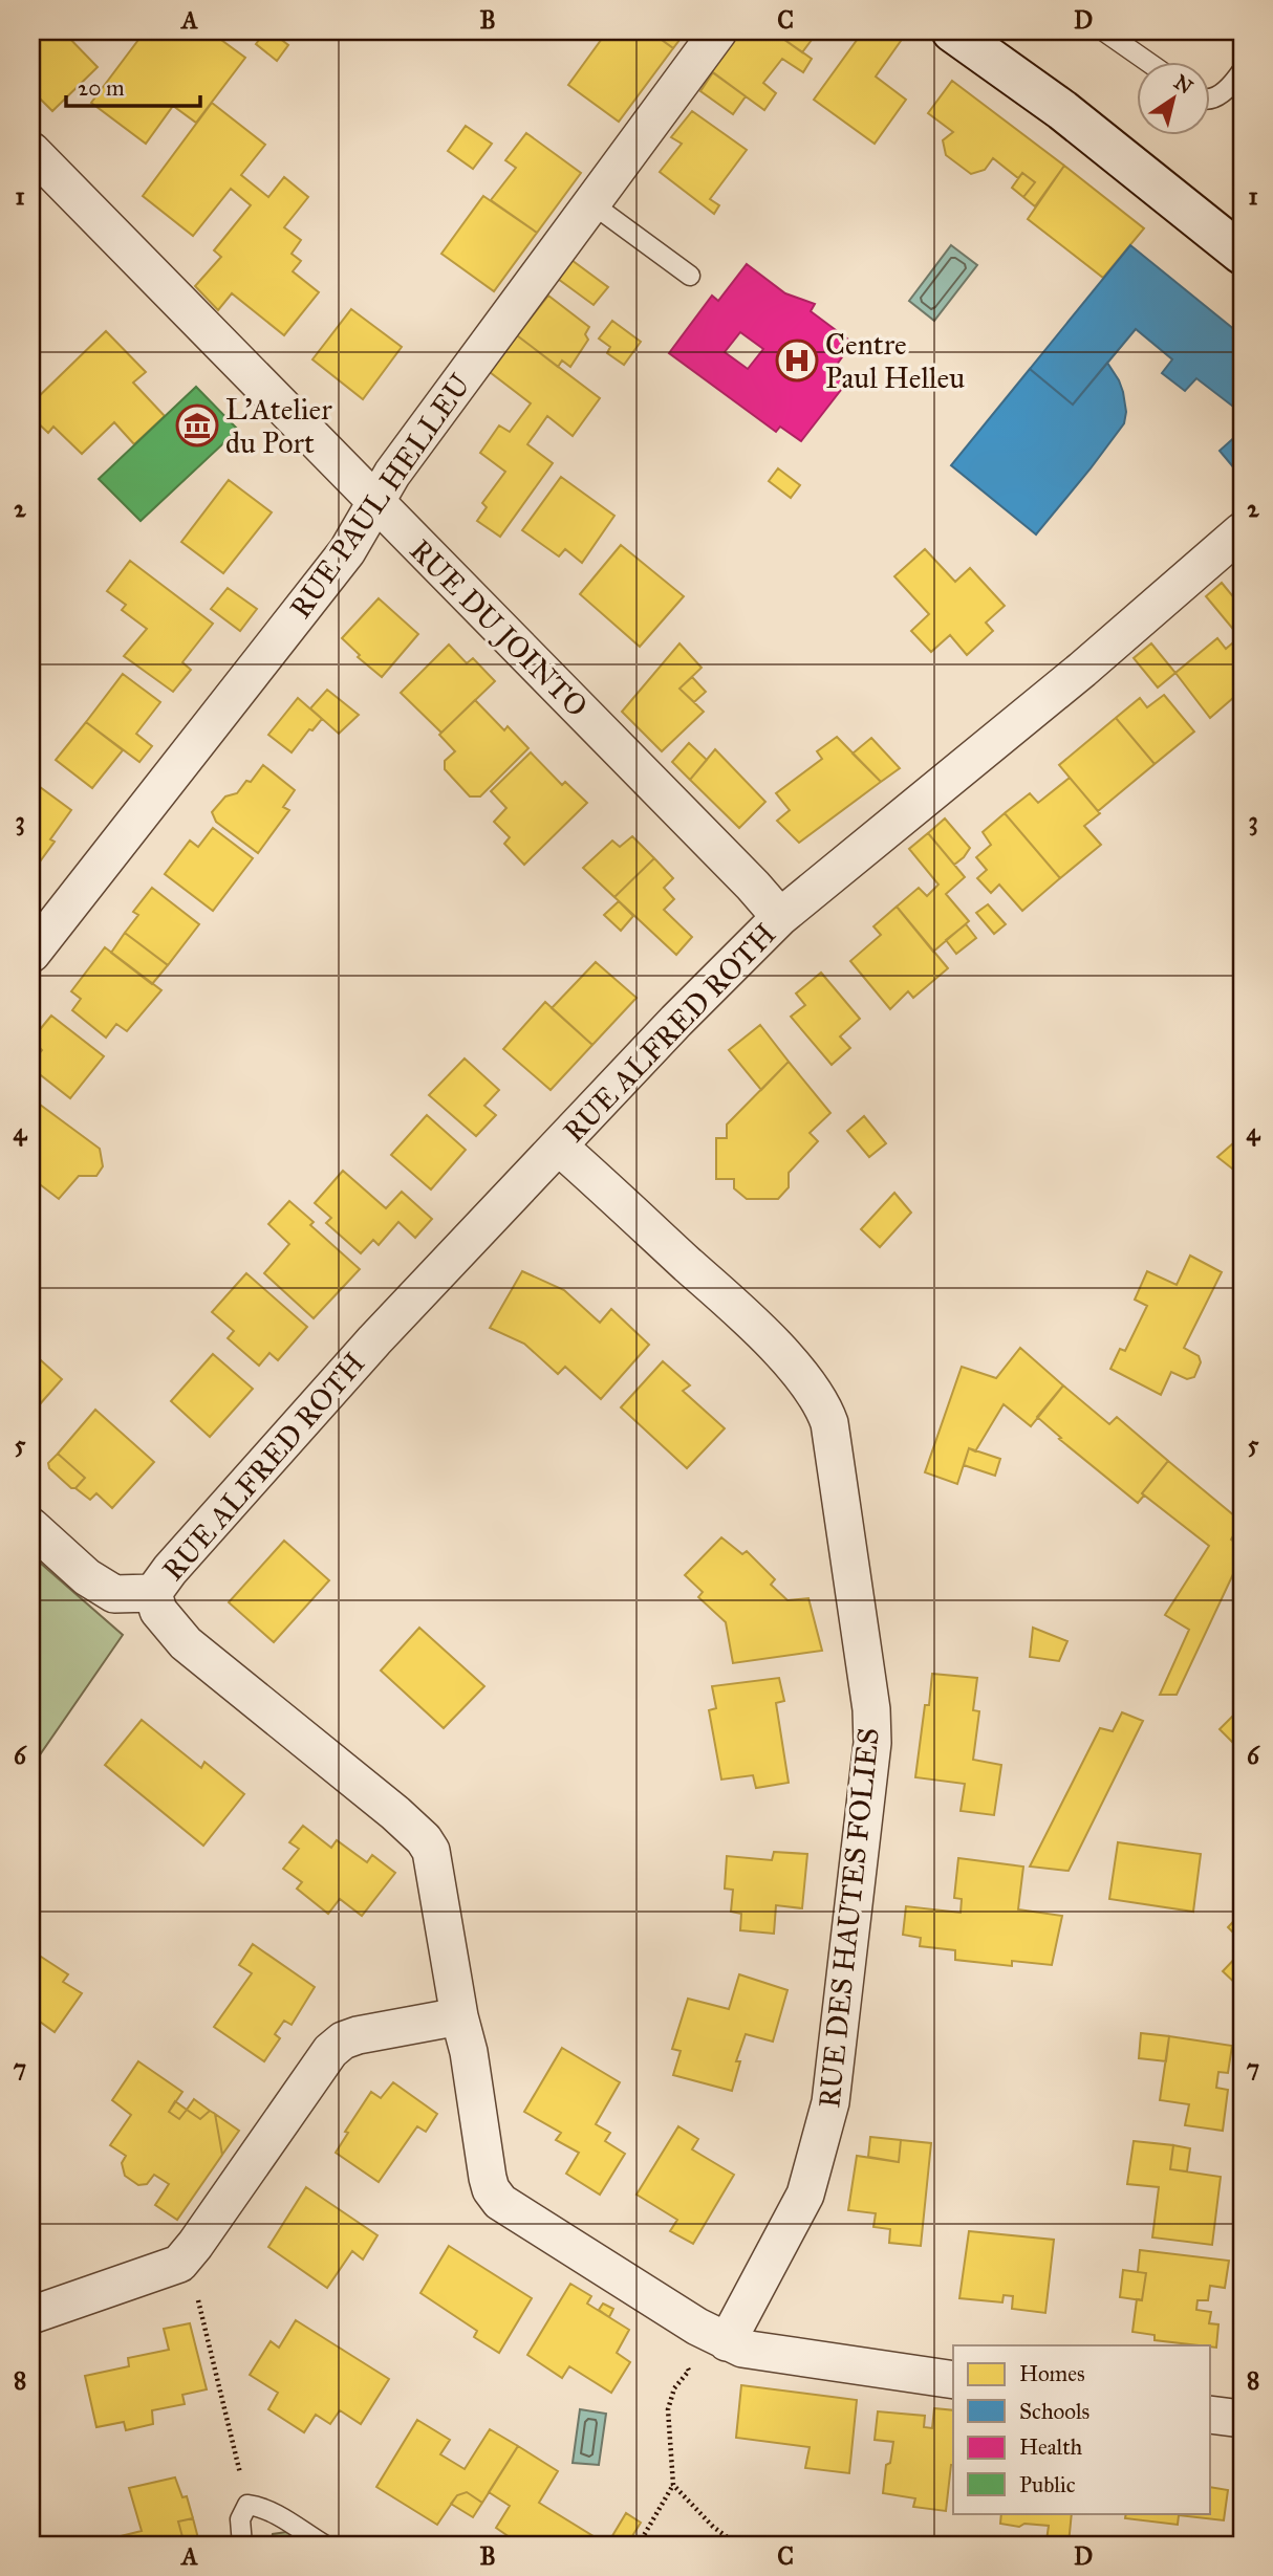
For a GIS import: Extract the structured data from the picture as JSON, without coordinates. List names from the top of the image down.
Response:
{
  "streets": {
    "street": [
      "RUE PAUL HELLEU",
      "RUE DU JOINTO",
      "RUE ALFRED ROTH",
      "RUE DES HAUTES FOLIES"
    ]
  },
  "crossings": [
    ["RUE PAUL HELLEU", "RUE DU JOINTO"],
    ["RUE DU JOINTO", "RUE ALFRED ROTH"],
    ["RUE ALFRED ROTH", "RUE DES HAUTES FOLIES"]
  ],
  "places": {
    "hospital": ["Centre Paul Helleu"],
    "museum": ["L'Atelier du Port"]
  },
  "legend": [
    "Homes",
    "Schools",
    "Health",
    "Public"
  ],
  "scale_bar": "20 m",
  "north": "top right",
  "grid": {
    "columns": [
      "A",
      "B",
      "C",
      "D"
    ],
    "rows": [
      "1",
      "2",
      "3",
      "4",
      "5",
      "6",
      "7",
      "8"
    ]
  }
}
